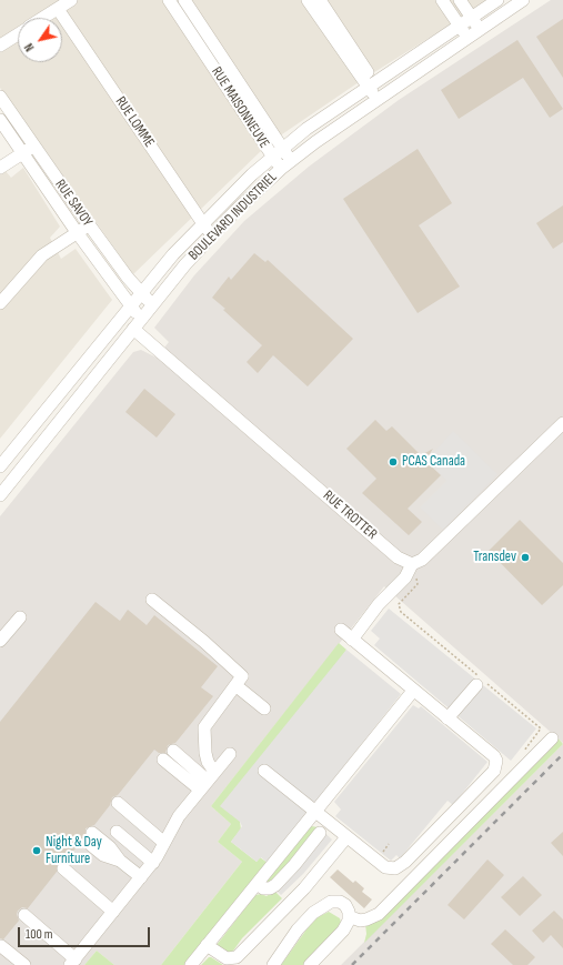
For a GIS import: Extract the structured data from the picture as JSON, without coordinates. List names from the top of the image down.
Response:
{
  "streets": {
    "street": [
      "RUE MAISONNEUVE",
      "RUE LOMME",
      "RUE SAVOY",
      "BOULEVARD INDUSTRIEL",
      "RUE TROTTER"
    ]
  },
  "crossings": [
    ["RUE MAISONNEUVE", "BOULEVARD INDUSTRIEL"],
    ["RUE LOMME", "BOULEVARD INDUSTRIEL"],
    ["RUE SAVOY", "BOULEVARD INDUSTRIEL"],
    ["BOULEVARD INDUSTRIEL", "RUE TROTTER"]
  ],
  "places": ["PCAS Canada", "Transdev", "Night & Day Furniture"],
  "scale_bar": "100 m",
  "north": "bottom left"
}
